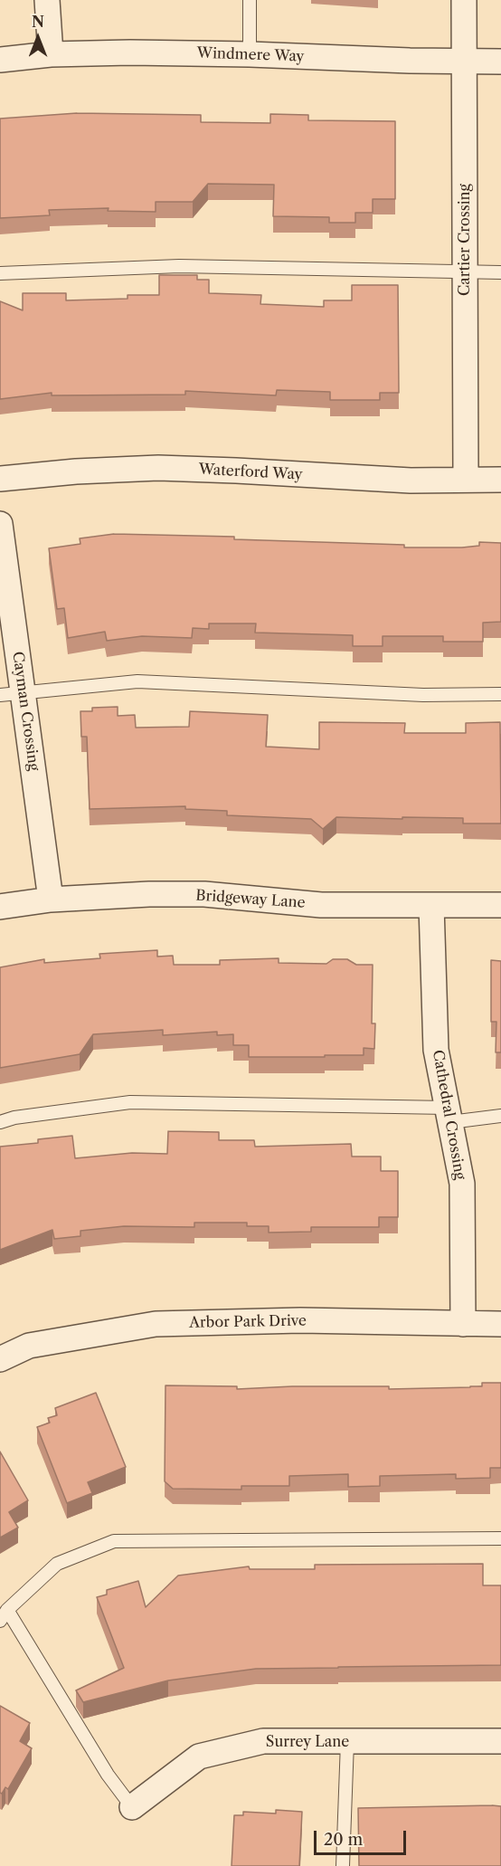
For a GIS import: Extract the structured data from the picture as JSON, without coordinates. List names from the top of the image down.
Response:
{
  "streets": {
    "street": [
      "Windmere Way",
      "Cartier Crossing",
      "Waterford Way",
      "Cayman Crossing",
      "Bridgeway Lane",
      "Cathedral Crossing",
      "Arbor Park Drive",
      "Surrey Lane"
    ]
  },
  "crossings": [
    ["Windmere Way", "Cartier Crossing"],
    ["Cartier Crossing", "Waterford Way"],
    ["Cayman Crossing", "Bridgeway Lane"],
    ["Bridgeway Lane", "Cathedral Crossing"],
    ["Cathedral Crossing", "Arbor Park Drive"]
  ],
  "scale_bar": "20 m",
  "north": "top"
}
